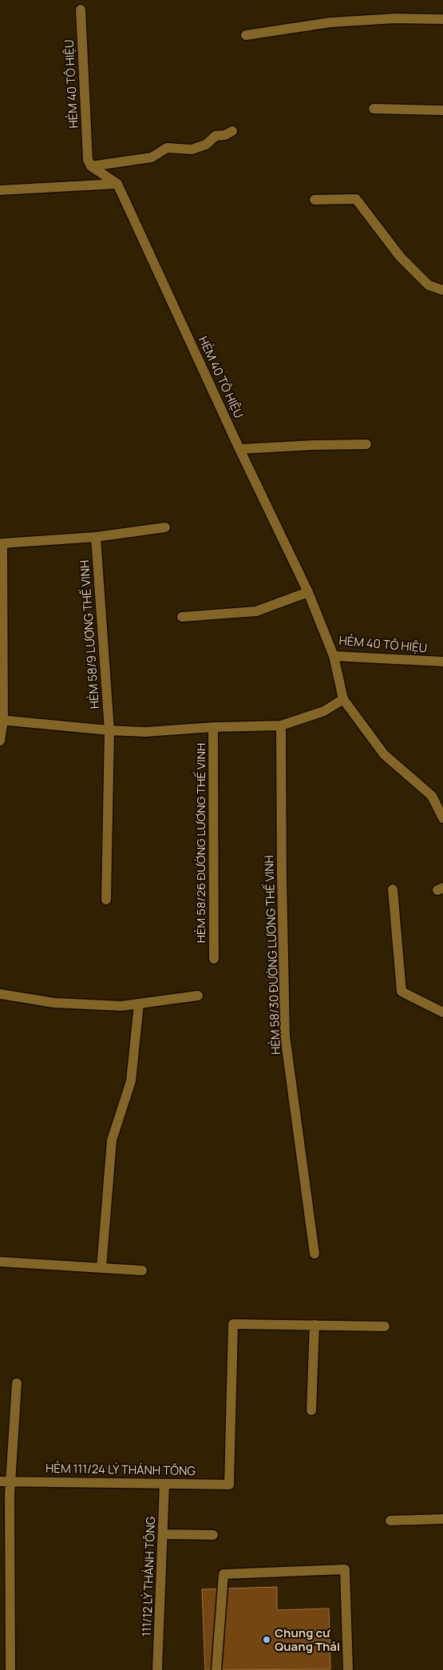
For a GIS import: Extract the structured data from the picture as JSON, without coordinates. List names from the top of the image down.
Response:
{
  "streets": {
    "street": [
      "HẺM 40 TÔ HIỆU",
      "HẺM 58/9 LƯƠNG THẾ VINH",
      "HẺM 58/26 ĐƯỜNG LƯƠNG THẾ VINH",
      "HẺM 58/30 ĐƯỜNG LƯƠNG THẾ VINH",
      "HẺM 111/24 LÝ THÁNH TÔNG",
      "111/12 LÝ THÁNH TÔNG"
    ]
  },
  "crossings": [
    ["HẺM 111/24 LÝ THÁNH TÔNG", "111/12 LÝ THÁNH TÔNG"]
  ],
  "places": ["Chung cư Quang Thái"]
}
